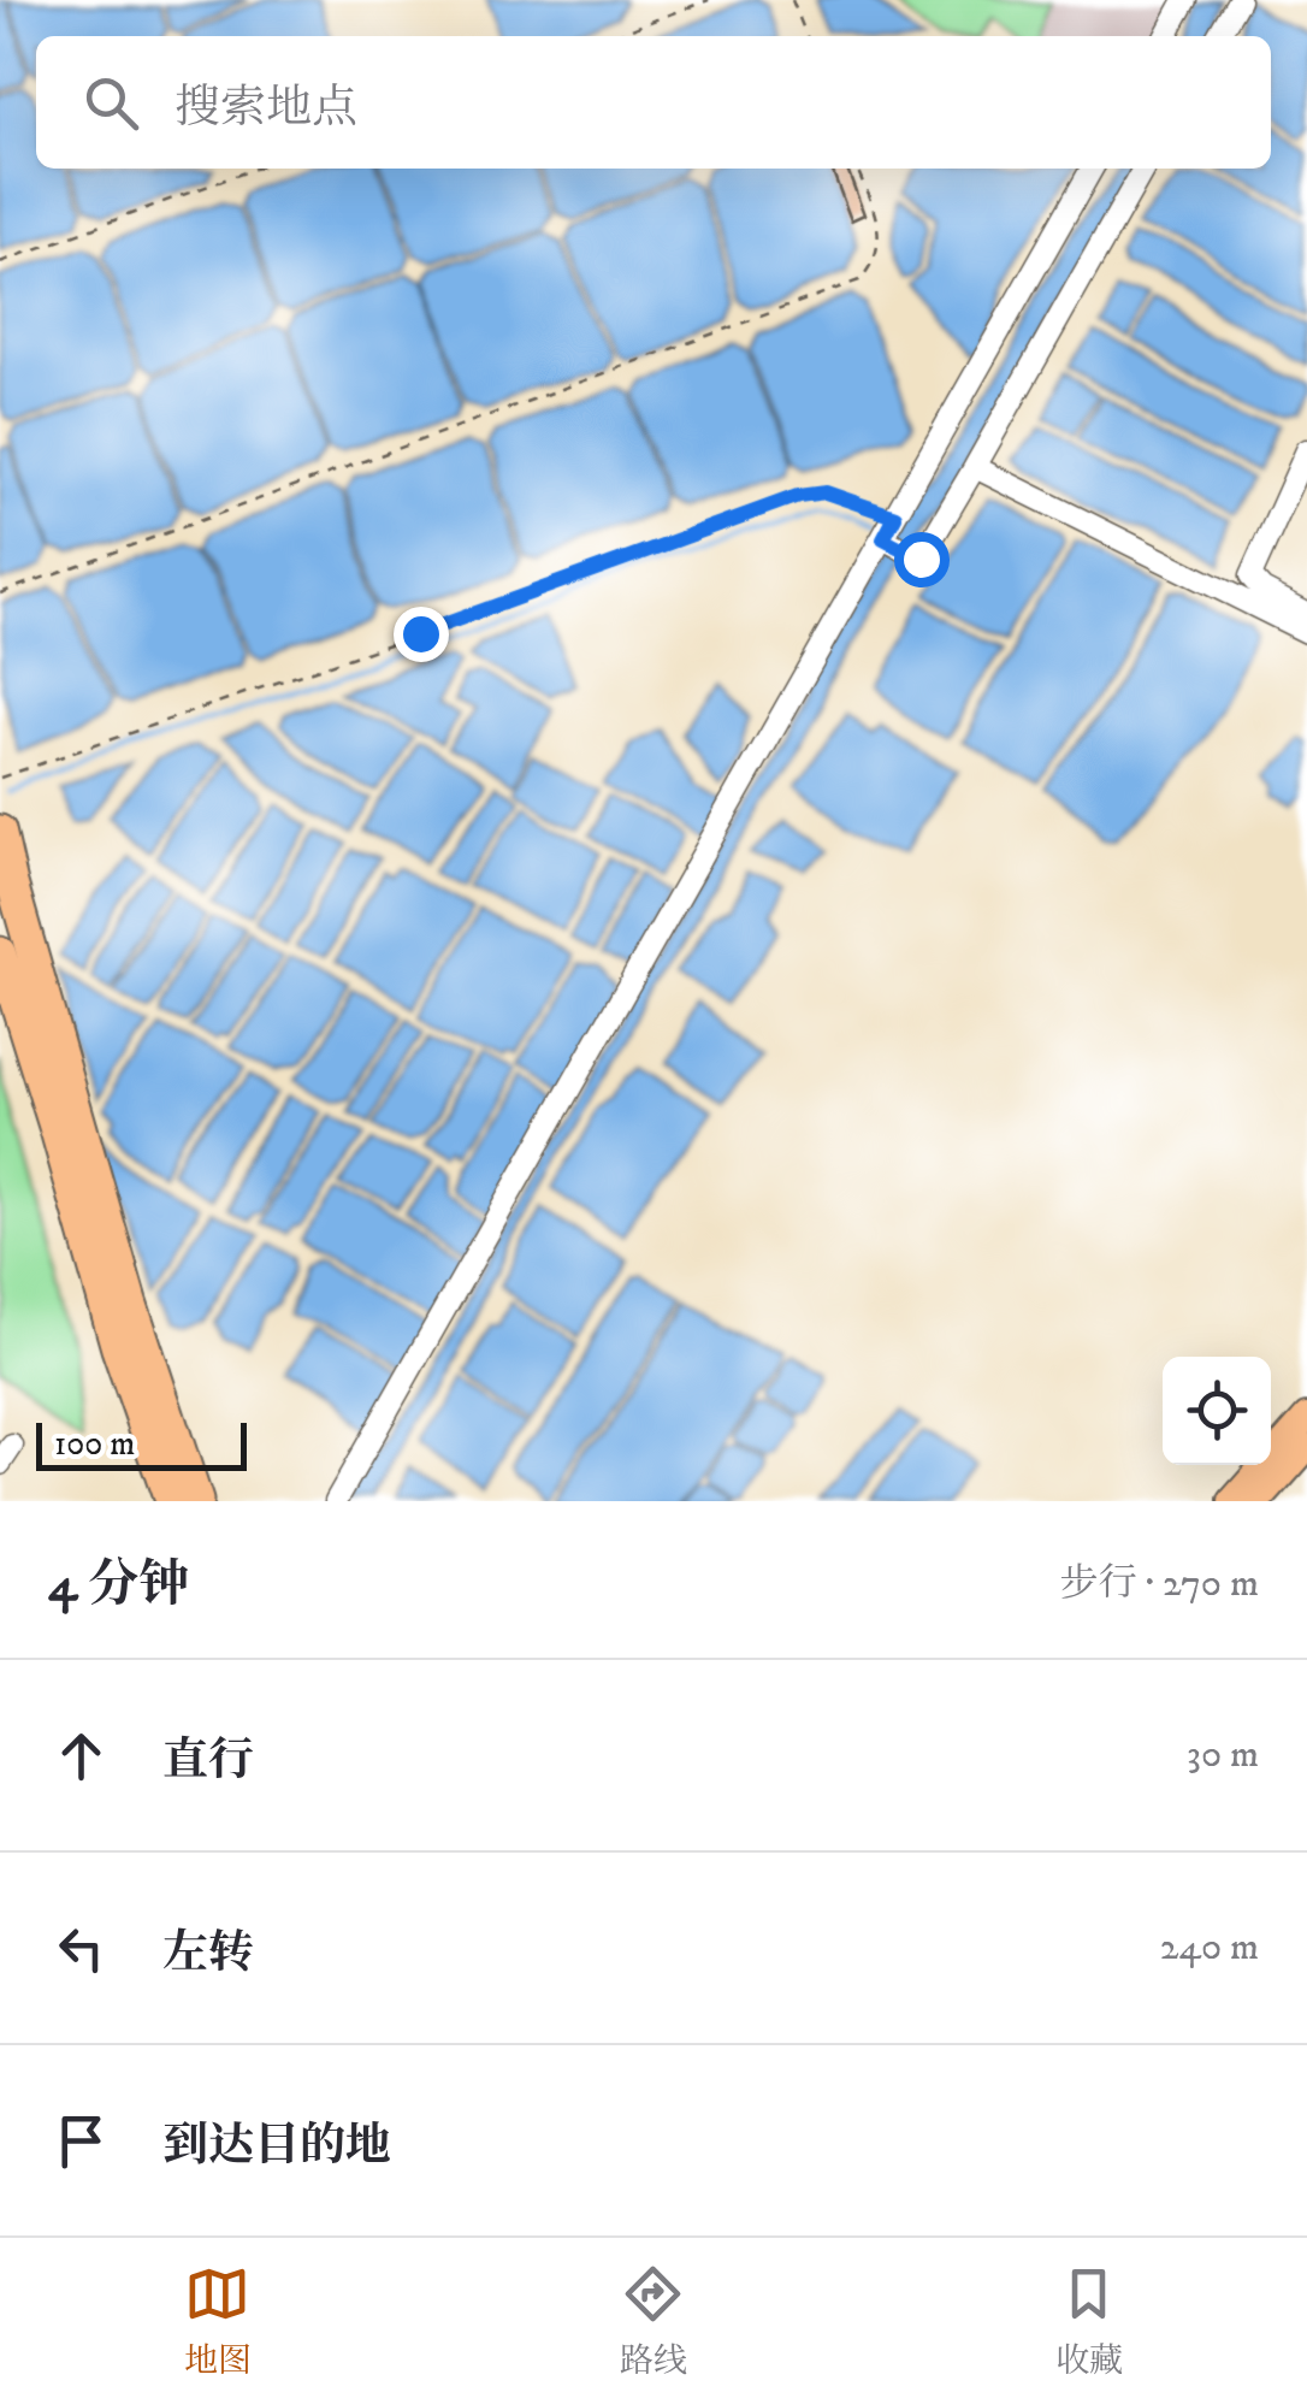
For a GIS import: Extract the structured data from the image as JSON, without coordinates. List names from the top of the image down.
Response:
{
  "scale_bar": "100 m",
  "page": {
    "search": "搜索地点",
    "scale": "100 m",
    "heading": ["4 分钟", "步行 · 270 m"],
    "list": [
      ["直行", "30 m"],
      ["左转", "240 m"],
      "到达目的地"
    ],
    "nav": ["地图", "路线", "收藏"]
  }
}
